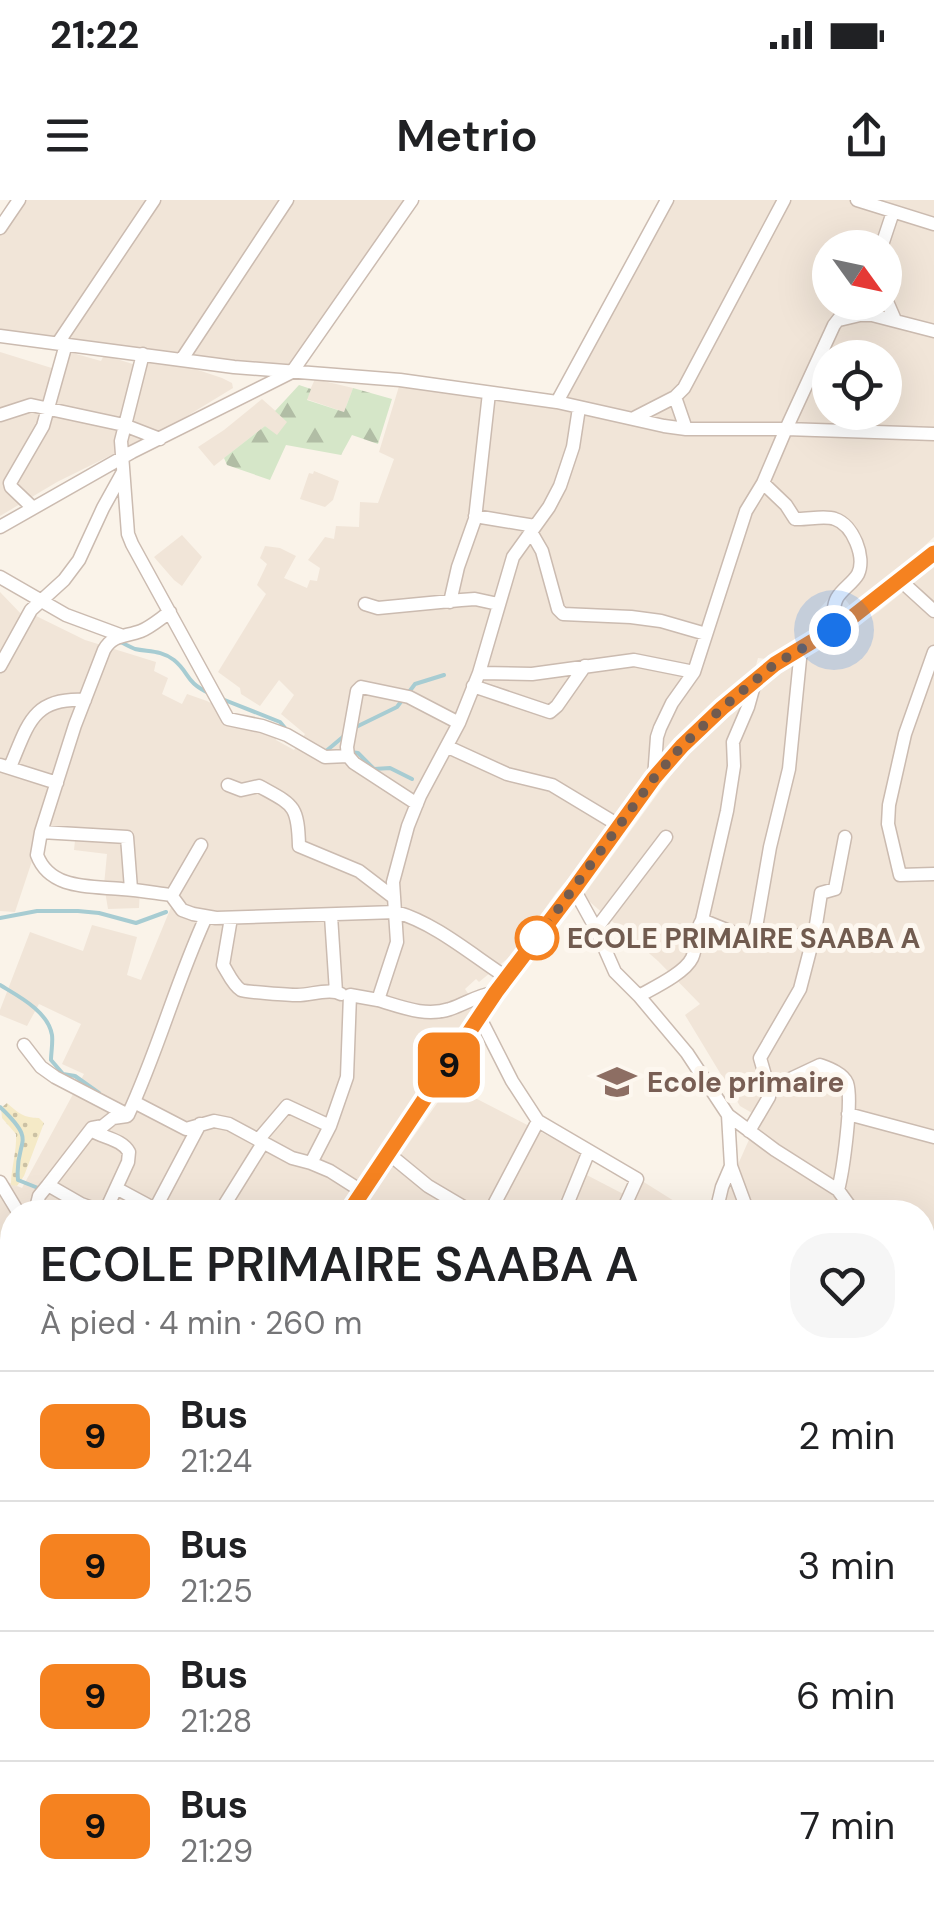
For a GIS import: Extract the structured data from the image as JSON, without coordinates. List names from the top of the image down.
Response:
{
  "places": {
    "other": ["ECOLE PRIMAIRE SAABA A"],
    "school or university": ["Ecole primaire"]
  },
  "lines": ["bus line 9"],
  "north": "bottom right",
  "page": {
    "status": "21:22",
    "header": "Metrio",
    "on_map": "9",
    "heading": ["ECOLE PRIMAIRE SAABA A", "À pied · 4 min · 260 m"],
    "list": [
      {
        "mark": "9",
        "name": "Bus",
        "note": "21:24",
        "value": "2 min"
      },
      {
        "mark": "9",
        "name": "Bus",
        "note": "21:25",
        "value": "3 min"
      },
      {
        "mark": "9",
        "name": "Bus",
        "note": "21:28",
        "value": "6 min"
      },
      {
        "mark": "9",
        "name": "Bus",
        "note": "21:29",
        "value": "7 min"
      }
    ]
  }
}
